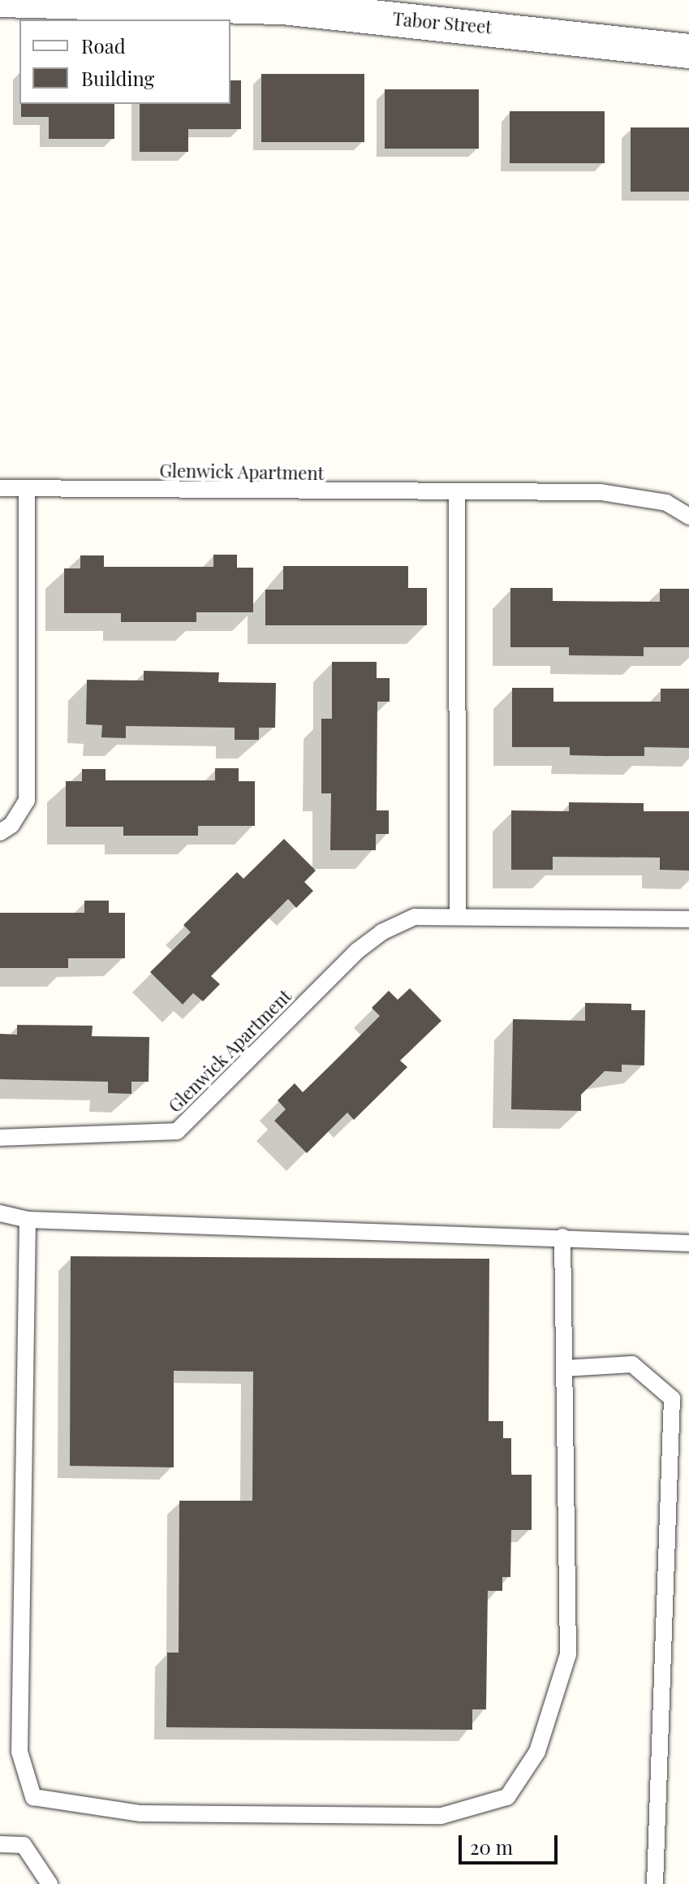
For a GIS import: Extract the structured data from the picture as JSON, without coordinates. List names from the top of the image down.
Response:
{
  "streets": {
    "street": ["Tabor Street"],
    "lane": ["Glenwick Apartment"]
  },
  "legend": ["Road", "Building"],
  "scale_bar": "20 m"
}
